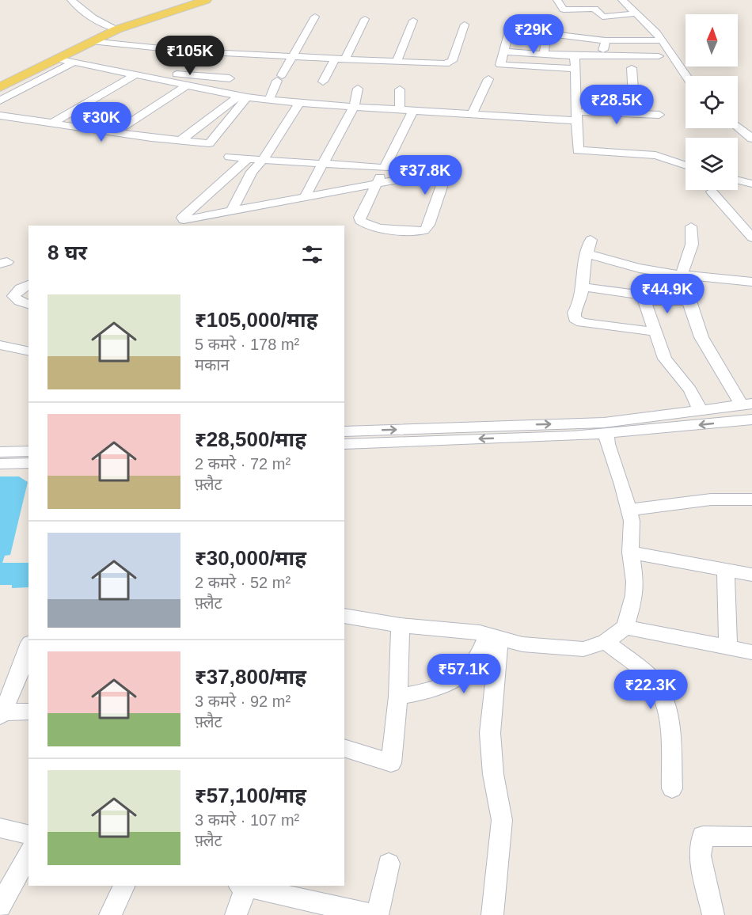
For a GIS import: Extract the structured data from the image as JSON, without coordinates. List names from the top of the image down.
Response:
{
  "north": "top",
  "page": {
    "price": [
      "₹29K",
      "₹105K",
      "₹28.5K",
      "₹30K",
      "₹37.8K",
      "₹44.9K",
      "₹57.1K",
      "₹22.3K"
    ],
    "heading": "8 घर",
    "list": [
      {
        "name": "₹105,000/माह",
        "note": "5 कमरे · 178 m² · मकान"
      },
      {
        "name": "₹28,500/माह",
        "note": "2 कमरे · 72 m² · फ़्लैट"
      },
      {
        "name": "₹30,000/माह",
        "note": "2 कमरे · 52 m² · फ़्लैट"
      },
      {
        "name": "₹37,800/माह",
        "note": "3 कमरे · 92 m² · फ़्लैट"
      },
      {
        "name": "₹57,100/माह",
        "note": "3 कमरे · 107 m² · फ़्लैट"
      }
    ]
  }
}
